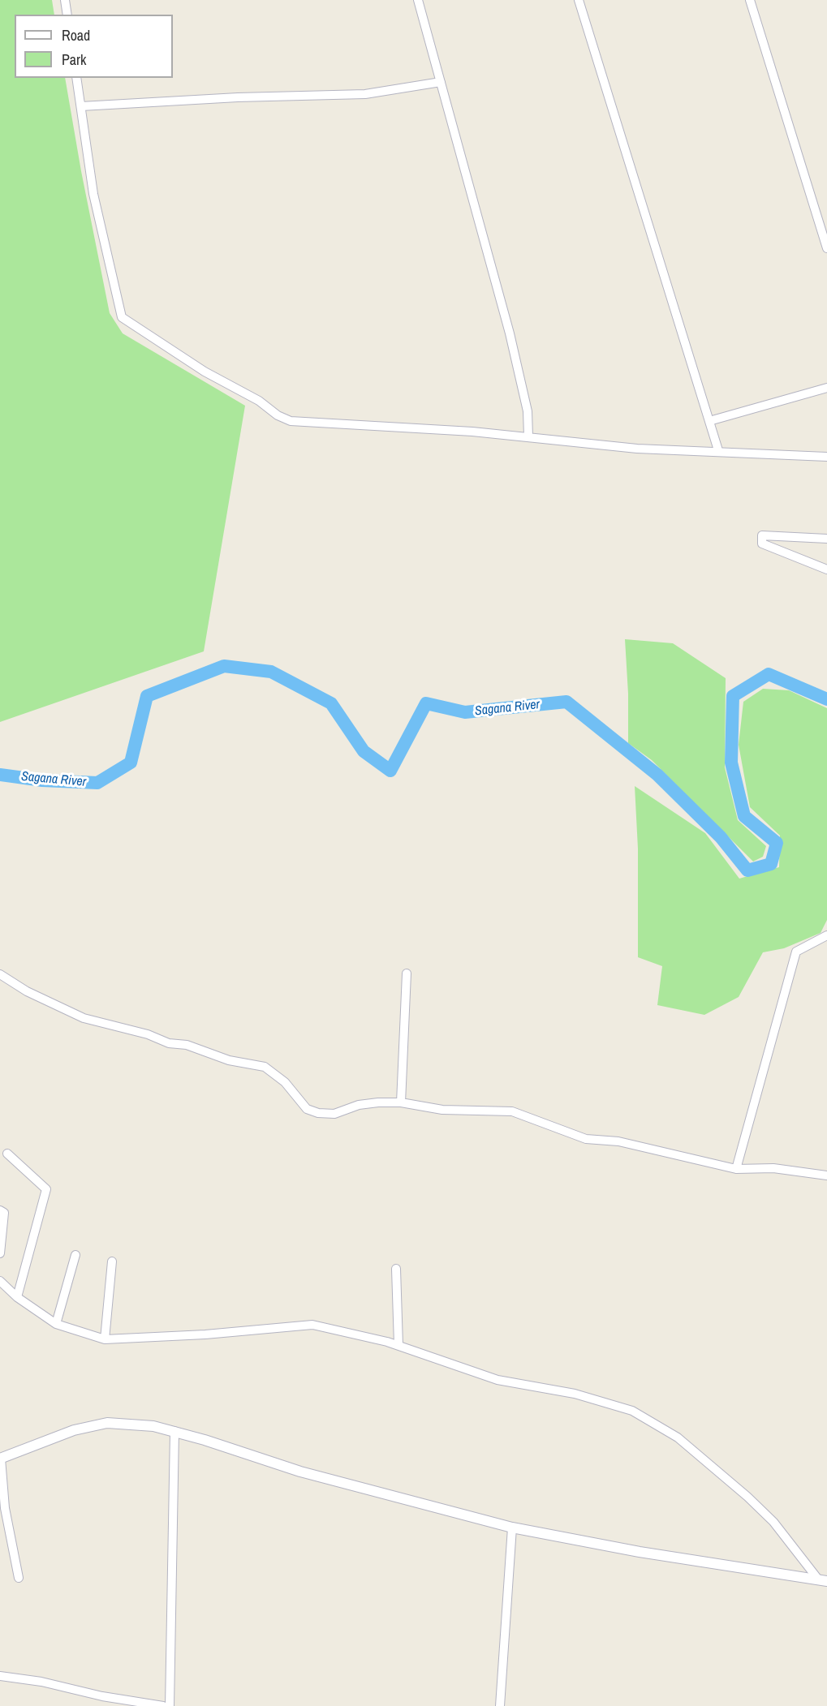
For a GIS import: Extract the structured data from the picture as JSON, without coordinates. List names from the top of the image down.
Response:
{
  "water": ["Sagana River"],
  "legend": ["Road", "Park"]
}
